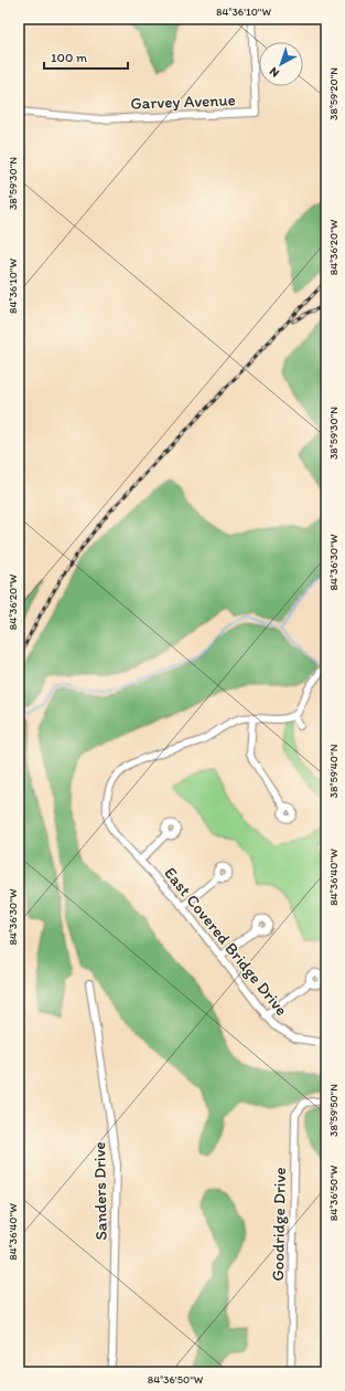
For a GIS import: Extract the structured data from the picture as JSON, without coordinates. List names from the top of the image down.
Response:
{
  "streets": {
    "street": [
      "Garvey Avenue",
      "East Covered Bridge Drive",
      "Sanders Drive",
      "Goodridge Drive"
    ]
  },
  "scale_bar": "100 m",
  "north": "bottom left",
  "coordinates": [
    "84°36'10\"W",
    "38°59'20\"N",
    "38°59'30\"N",
    "84°36'20\"W",
    "84°36'30\"W",
    "38°59'40\"N",
    "84°36'40\"W",
    "38°59'50\"N",
    "84°36'50\"W"
  ]
}
